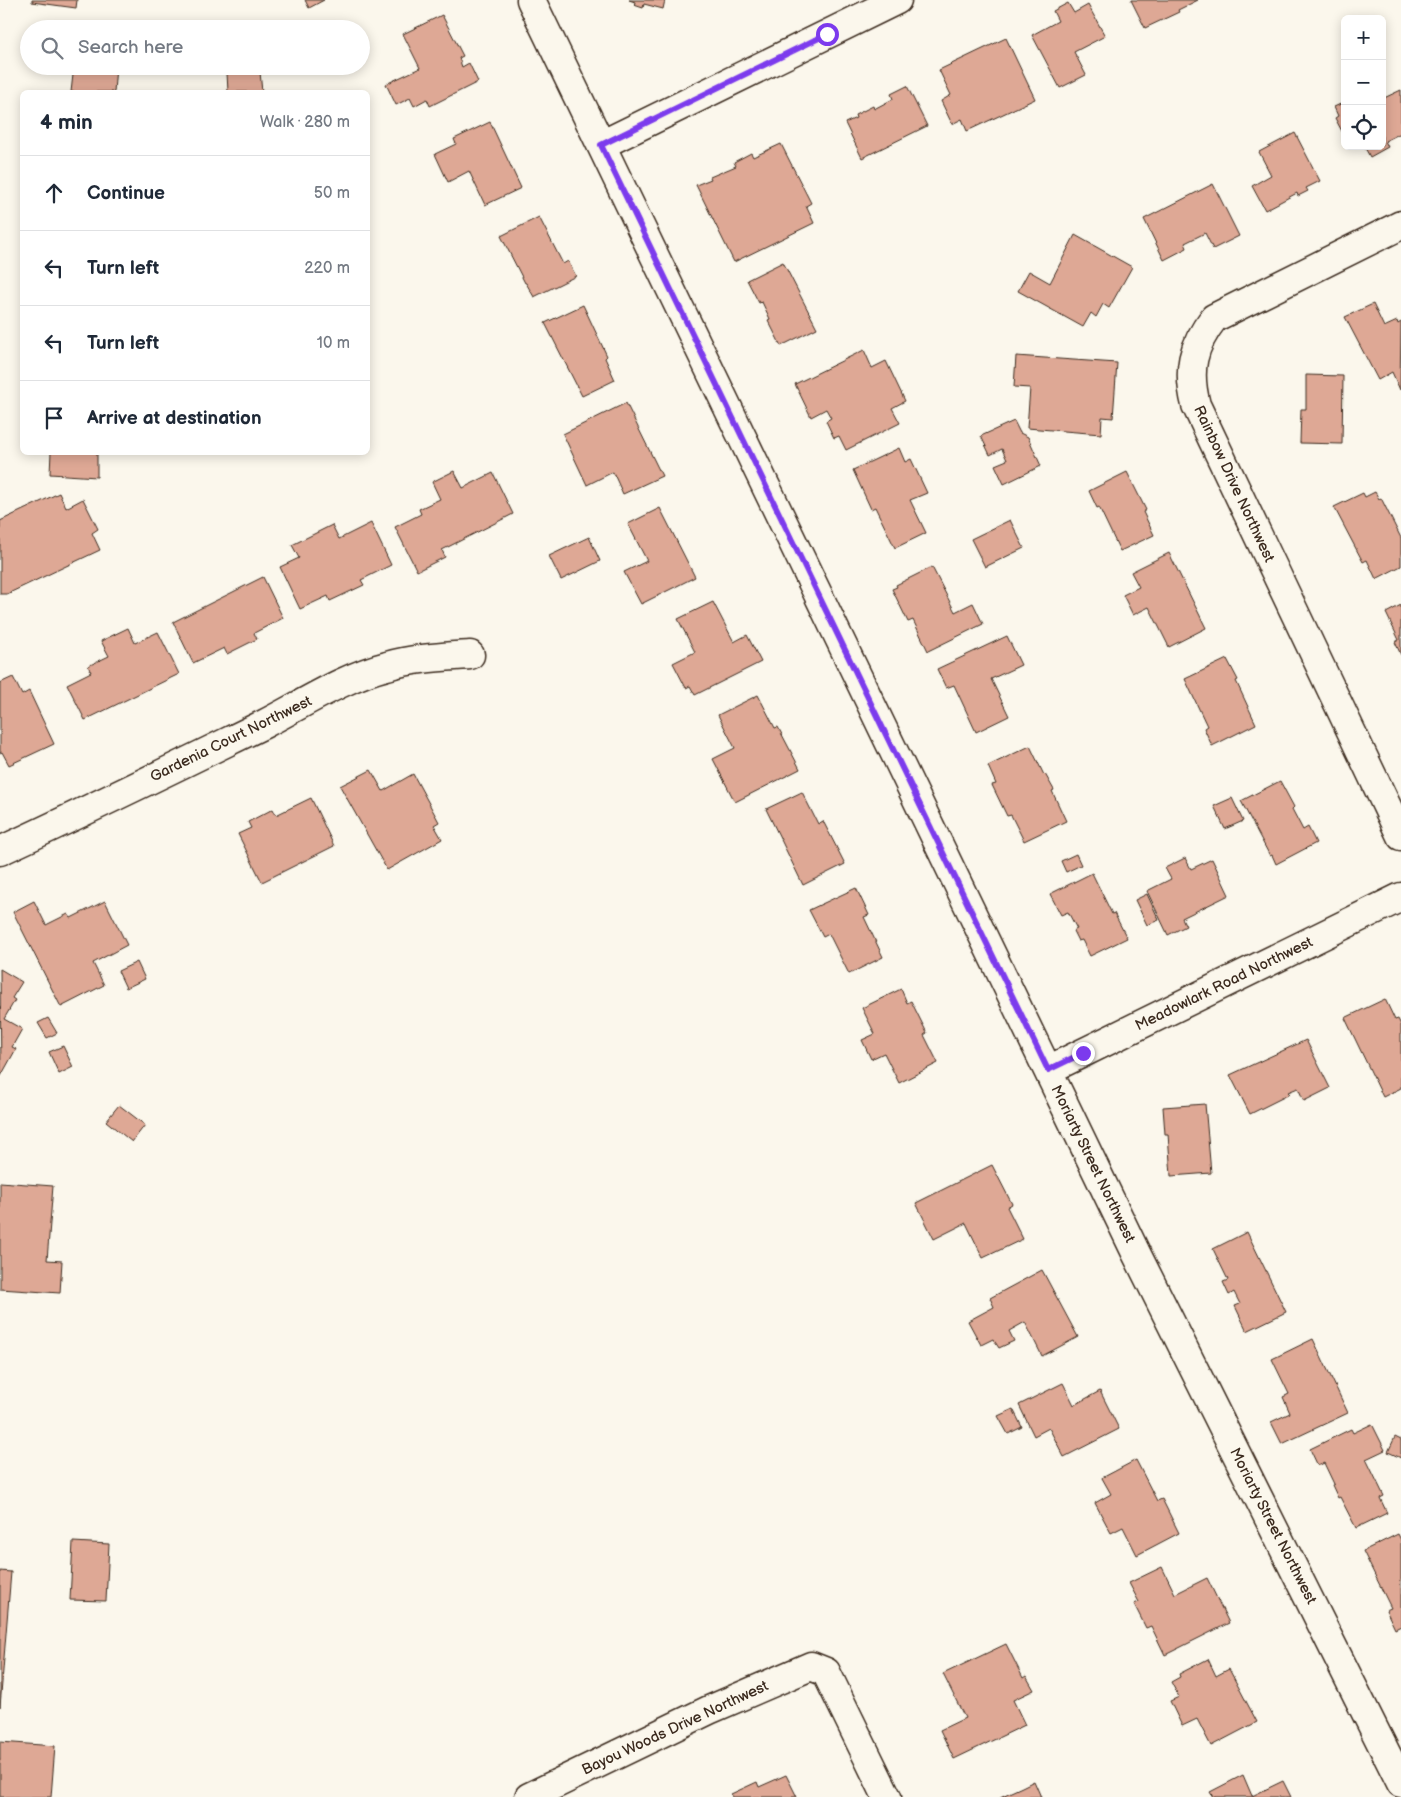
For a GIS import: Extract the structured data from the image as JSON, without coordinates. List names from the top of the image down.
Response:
{
  "streets": {
    "street": [
      "Rainbow Drive Northwest",
      "Gardenia Court Northwest",
      "Meadowlark Road Northwest",
      "Moriarty Street Northwest",
      "Bayou Woods Drive Northwest"
    ]
  },
  "crossings": [
    ["Meadowlark Road Northwest", "Moriarty Street Northwest"]
  ],
  "page": {
    "map_buttons": ["+", "−"],
    "search": "Search here",
    "heading": ["4 min", "Walk · 280 m"],
    "list": [
      ["Continue", "50 m"],
      ["Turn left", "220 m"],
      ["Turn left", "10 m"],
      "Arrive at destination"
    ]
  }
}
